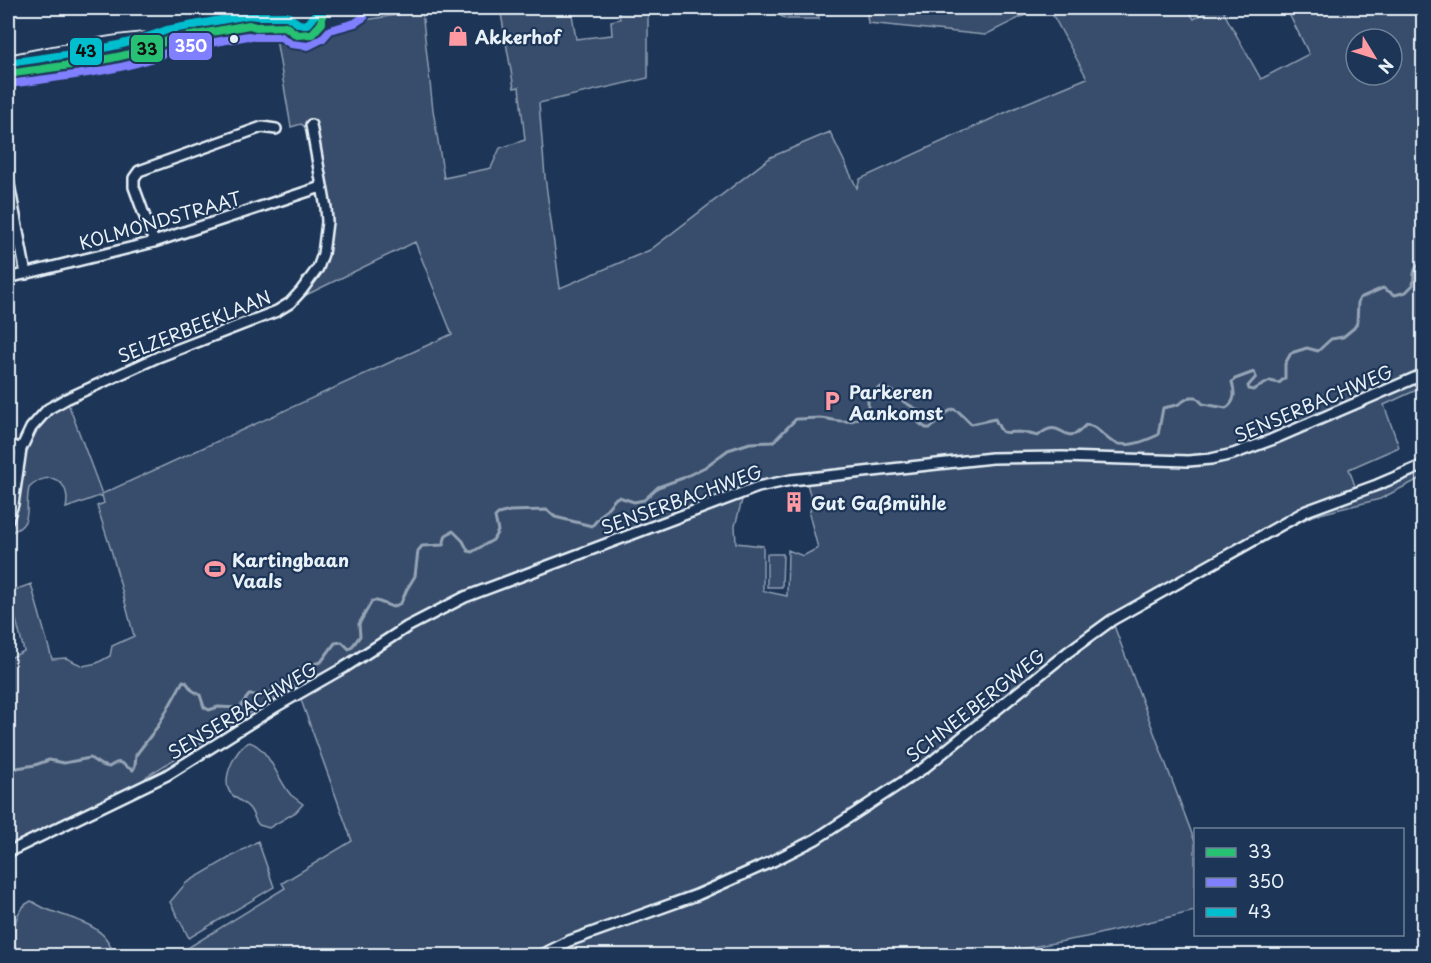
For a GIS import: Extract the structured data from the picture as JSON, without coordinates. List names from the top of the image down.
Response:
{
  "streets": {
    "street": [
      "KOLMONDSTRAAT",
      "SELZERBEEKLAAN",
      "SENSERBACHWEG",
      "SCHNEEBERGWEG"
    ]
  },
  "crossings": [
    ["KOLMONDSTRAAT", "SELZERBEEKLAAN"]
  ],
  "places": {
    "shop": ["Akkerhof"],
    "parking": ["Parkeren Aankomst"],
    "building": ["Gut Gaßmühle"],
    "sports": ["Kartingbaan Vaals"]
  },
  "lines": ["transit line 33", "transit line 43", "transit line 350"],
  "legend": ["33", "350", "43"],
  "north": "bottom right"
}
